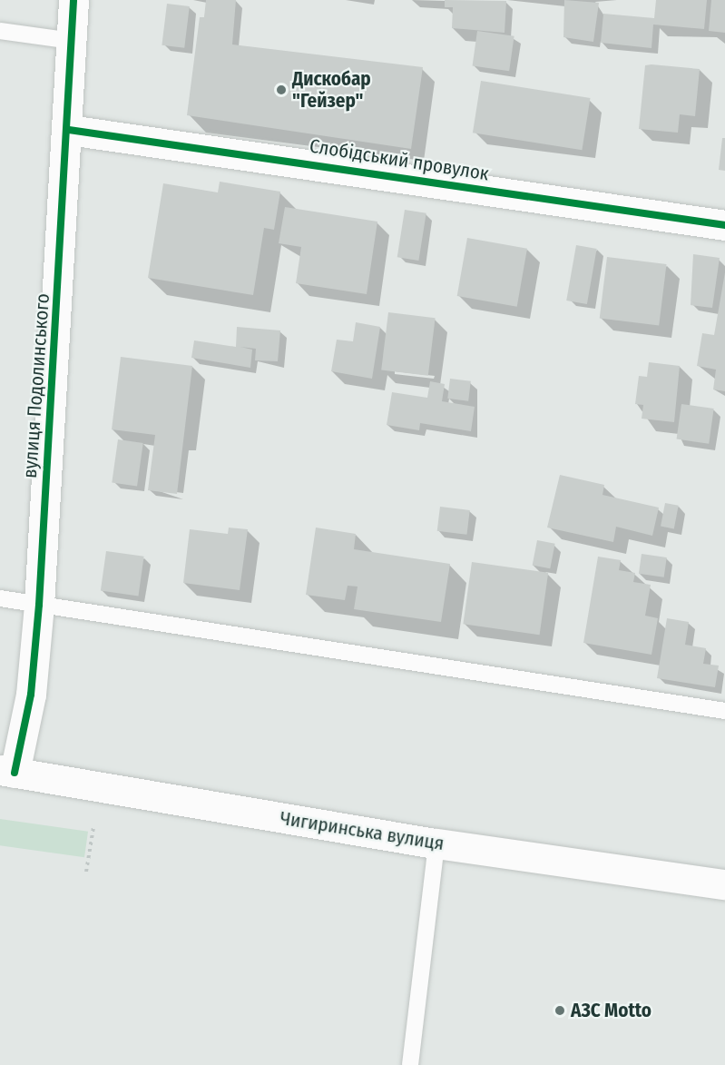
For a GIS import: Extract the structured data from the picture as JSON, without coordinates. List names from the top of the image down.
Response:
{
  "streets": {
    "street": ["Слобідський провулок", "вулиця Подолинського", "Чигиринська вулиця"]
  },
  "crossings": [
    ["Слобідський провулок", "вулиця Подолинського"],
    ["вулиця Подолинського", "Чигиринська вулиця"]
  ],
  "places": ["Дискобар \"Гейзер\"", "АЗС Motto"]
}
